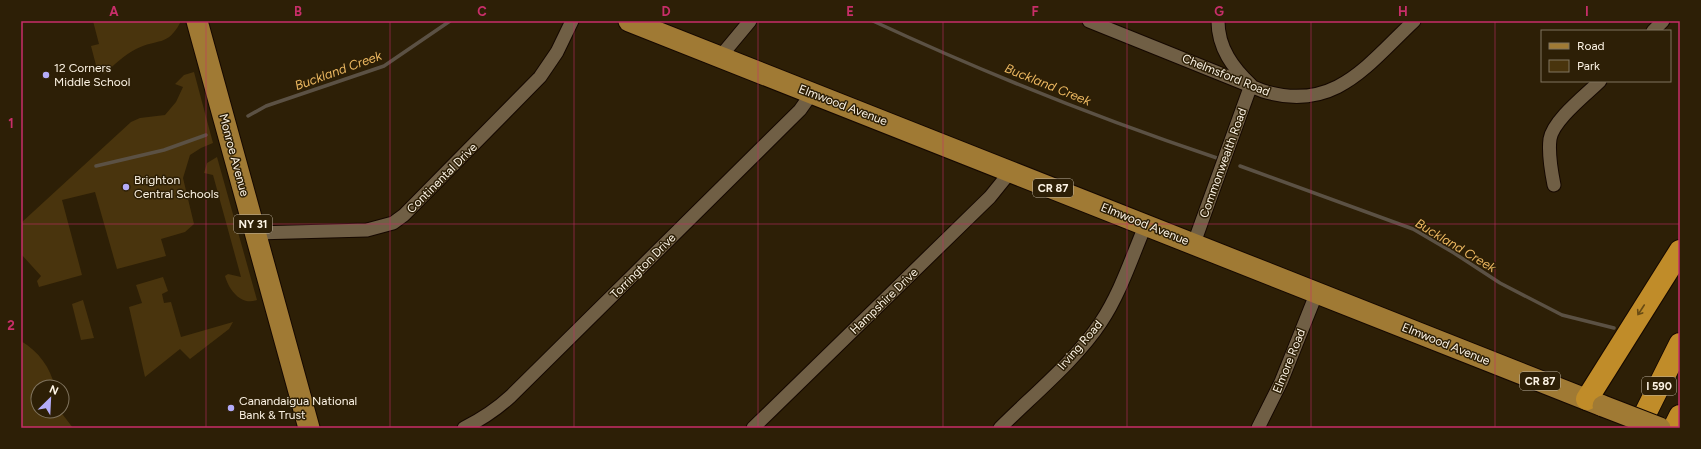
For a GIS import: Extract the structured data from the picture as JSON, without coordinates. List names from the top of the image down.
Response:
{
  "streets": {
    "highway": ["I 590"],
    "main road": [
      "Elmwood Avenue",
      "Monroe Avenue",
      "CR 87",
      "NY 31"
    ],
    "street": [
      "Chelmsford Road",
      "Commonwealth Road",
      "Continental Drive",
      "Torrington Drive",
      "Hampshire Drive",
      "Irving Road",
      "Elmore Road"
    ]
  },
  "crossings": [
    ["Chelmsford Road", "Commonwealth Road"],
    ["Elmwood Avenue", "Commonwealth Road"],
    ["Elmwood Avenue", "Torrington Drive"],
    ["Elmwood Avenue", "Hampshire Drive"],
    ["Elmwood Avenue", "Irving Road"],
    ["Elmwood Avenue", "Elmore Road"],
    ["Monroe Avenue", "Continental Drive"]
  ],
  "water": ["Buckland Creek"],
  "places": ["12 Corners Middle School", "Brighton Central Schools", "Canandaigua National Bank & Trust"],
  "legend": ["Road", "Park"],
  "north": "top right",
  "grid": {
    "columns": [
      "A",
      "B",
      "C",
      "D",
      "E",
      "F",
      "G",
      "H",
      "I"
    ],
    "rows": ["1", "2"]
  }
}
